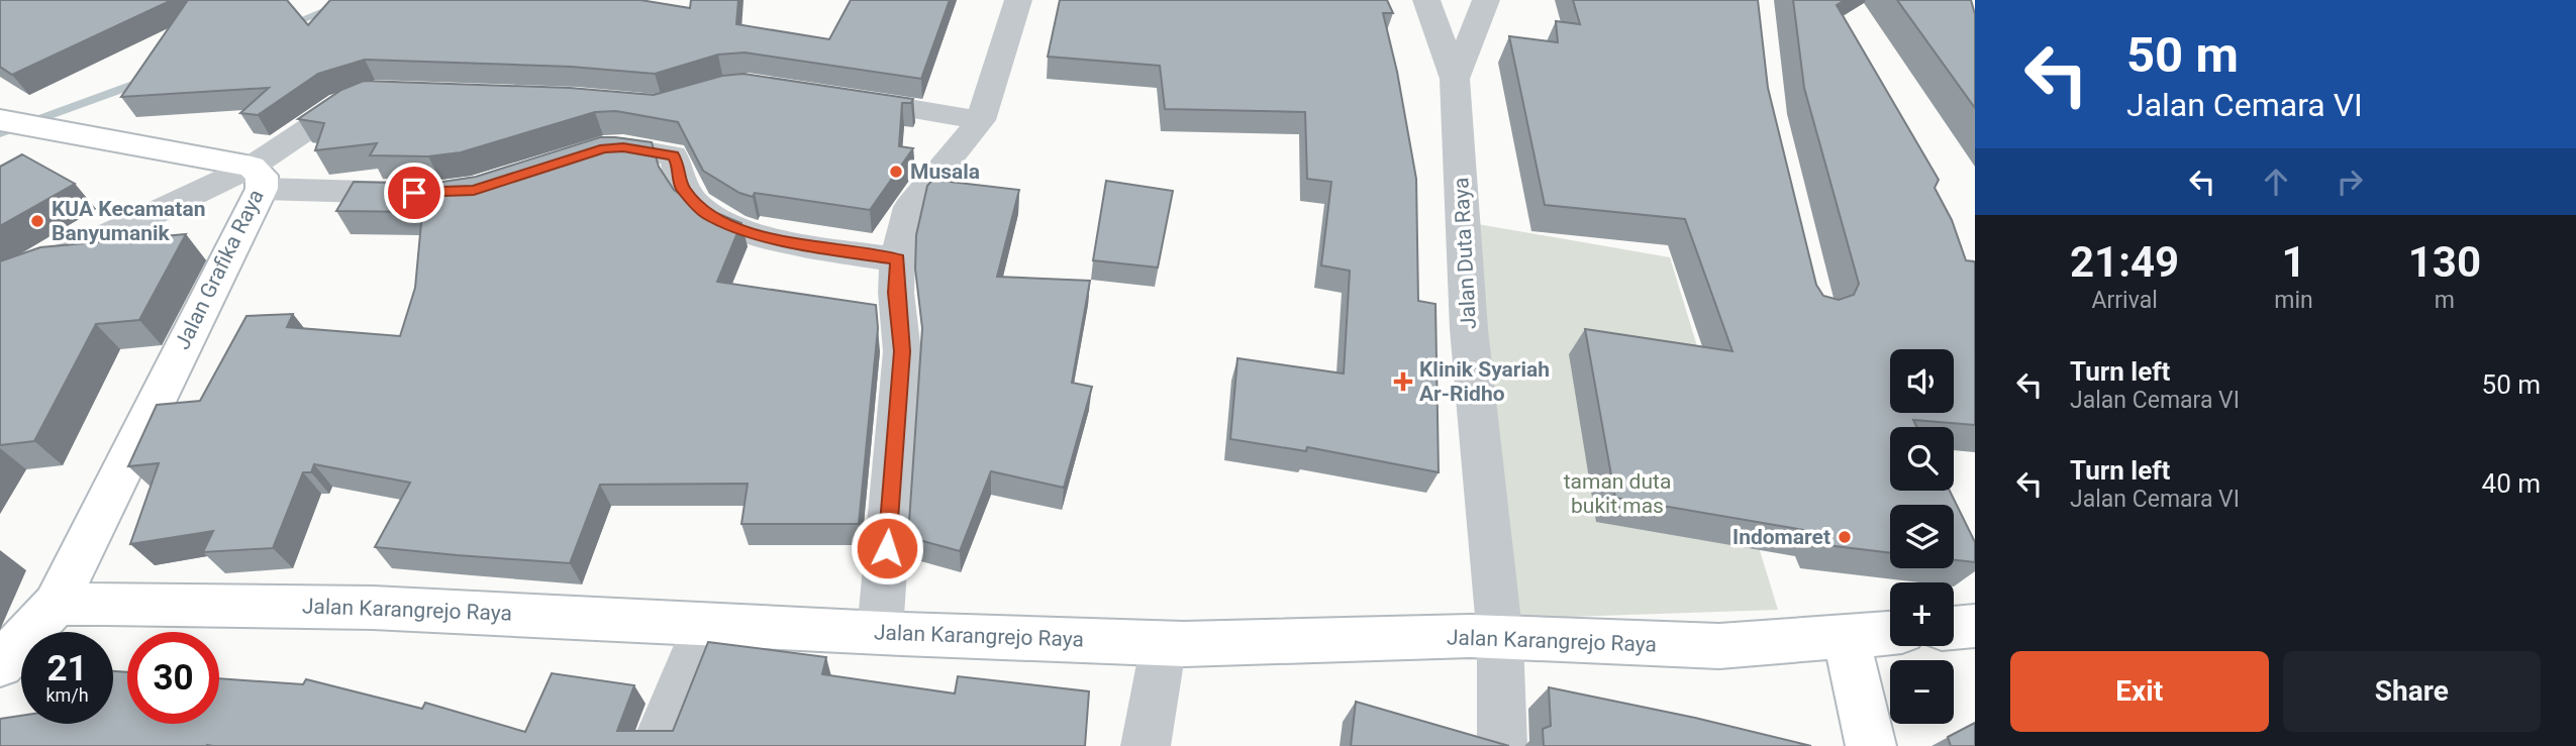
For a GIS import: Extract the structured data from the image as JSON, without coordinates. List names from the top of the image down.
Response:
{
  "streets": {
    "main road": ["Jalan Grafika Raya", "Jalan Karangrejo Raya"],
    "street": ["Jalan Duta Raya"]
  },
  "crossings": [
    ["Jalan Duta Raya", "Jalan Karangrejo Raya"],
    ["Jalan Grafika Raya", "Jalan Karangrejo Raya"]
  ],
  "parks": ["taman duta bukit mas"],
  "places": {
    "other": ["Musala", "KUA Kecamatan Banyumanik", "Indomaret"],
    "health": ["Klinik Syariah Ar-Ridho"]
  },
  "page": {
    "turn": ["50 m", "Jalan Cemara VI"],
    "eta": [
      "21:49",
      "Arrival",
      "1",
      "min",
      "130",
      "m"
    ],
    "list": [
      {
        "name": "Turn left",
        "note": "Jalan Cemara VI",
        "value": "50 m"
      },
      {
        "name": "Turn left",
        "note": "Jalan Cemara VI",
        "value": "40 m"
      }
    ],
    "map_buttons": ["+", "−"],
    "speed": "21 km/h",
    "limit": "30",
    "buttons": ["Exit", "Share"]
  }
}
